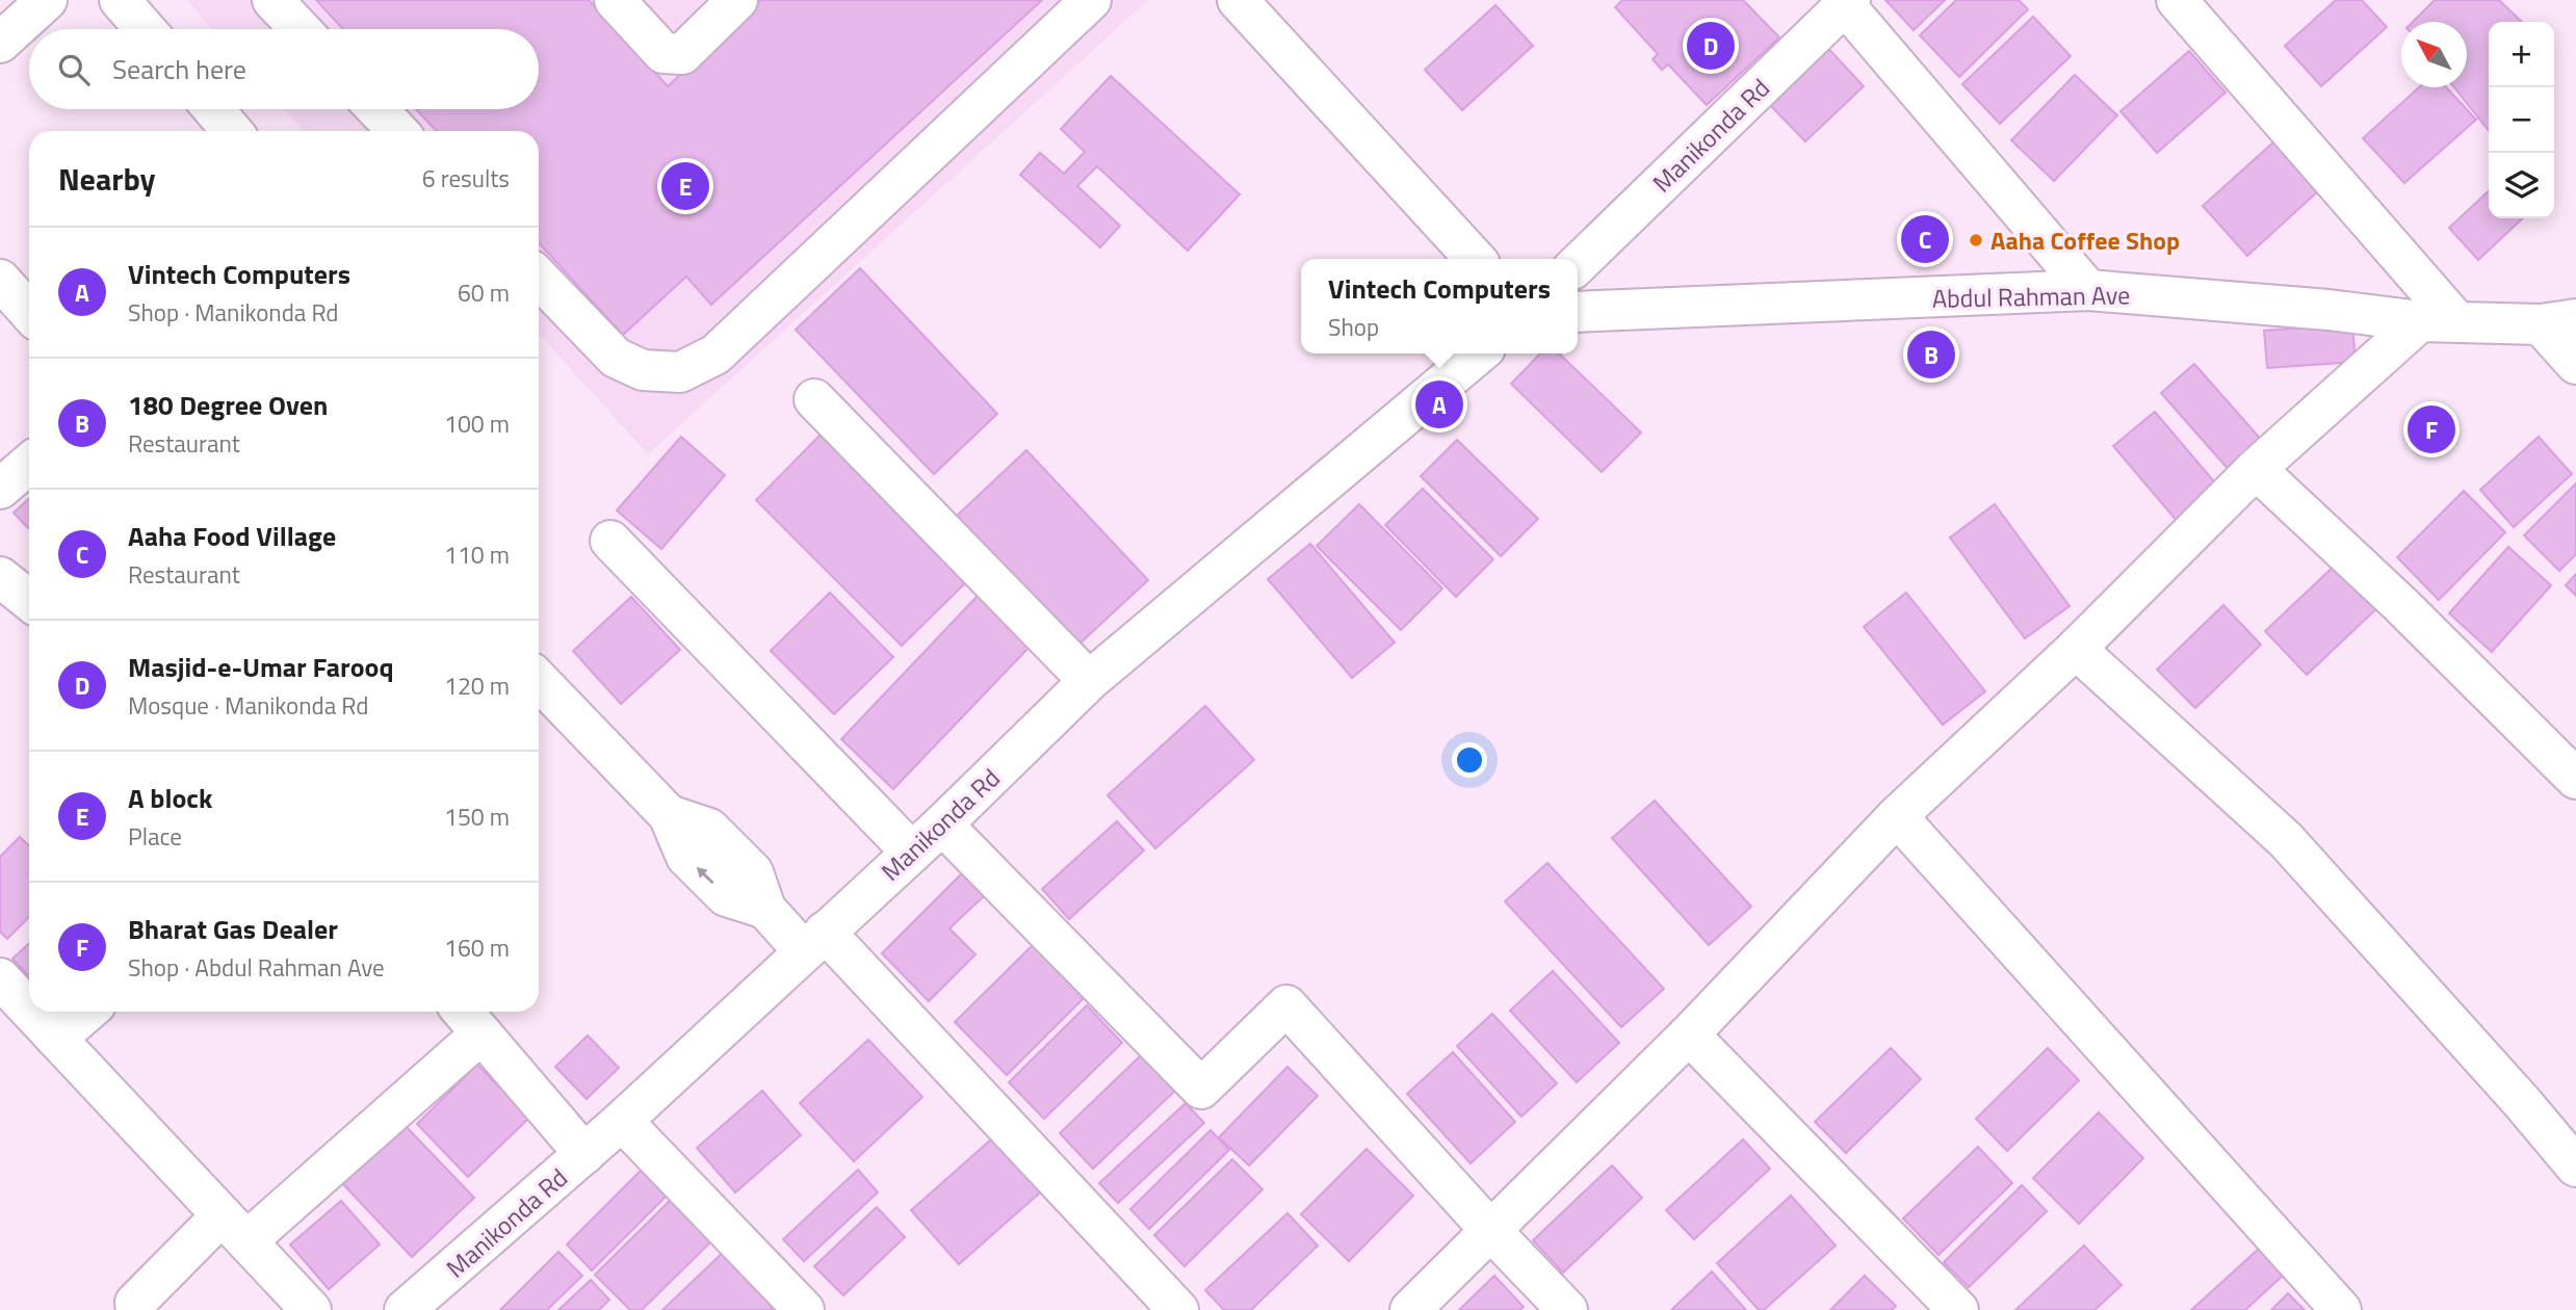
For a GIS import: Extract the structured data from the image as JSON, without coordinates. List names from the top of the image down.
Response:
{
  "streets": {
    "street": ["Manikonda Rd", "Abdul Rahman Ave"]
  },
  "places": ["Aaha Coffee Shop"],
  "north": "top left",
  "page": {
    "pins": [
      "D",
      "E",
      "C",
      "B",
      "A",
      "F"
    ],
    "map_buttons": ["+", "−"],
    "search": "Search here",
    "heading": ["Nearby", "6 results"],
    "list": [
      {
        "mark": "A",
        "name": "Vintech Computers",
        "note": "Shop · Manikonda Rd",
        "value": "60 m"
      },
      {
        "mark": "B",
        "name": "180 Degree Oven",
        "note": "Restaurant",
        "value": "100 m"
      },
      {
        "mark": "C",
        "name": "Aaha Food Village",
        "note": "Restaurant",
        "value": "110 m"
      },
      {
        "mark": "D",
        "name": "Masjid-e-Umar Farooq",
        "note": "Mosque · Manikonda Rd",
        "value": "120 m"
      },
      {
        "mark": "E",
        "name": "A block",
        "note": "Place",
        "value": "150 m"
      },
      {
        "mark": "F",
        "name": "Bharat Gas Dealer",
        "note": "Shop · Abdul Rahman Ave",
        "value": "160 m"
      }
    ],
    "popup": ["Vintech Computers", "Shop"]
  }
}
